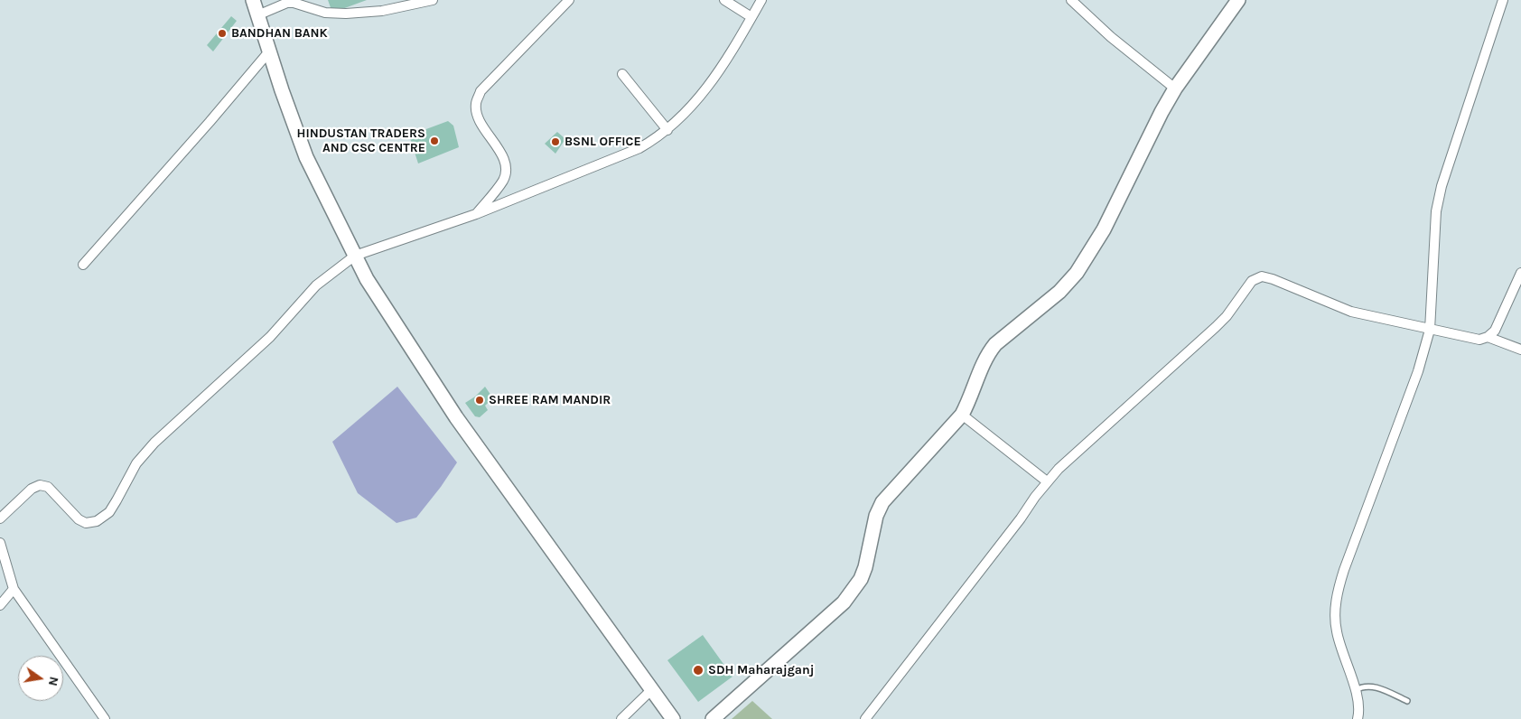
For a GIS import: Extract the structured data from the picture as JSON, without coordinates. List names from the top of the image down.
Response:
{
  "places": [
    "BANDHAN BANK",
    "HINDUSTAN TRADERS AND CSC CENTRE",
    "BSNL OFFICE",
    "SHREE RAM MANDIR",
    "SDH Maharajganj"
  ],
  "north": "right"
}
